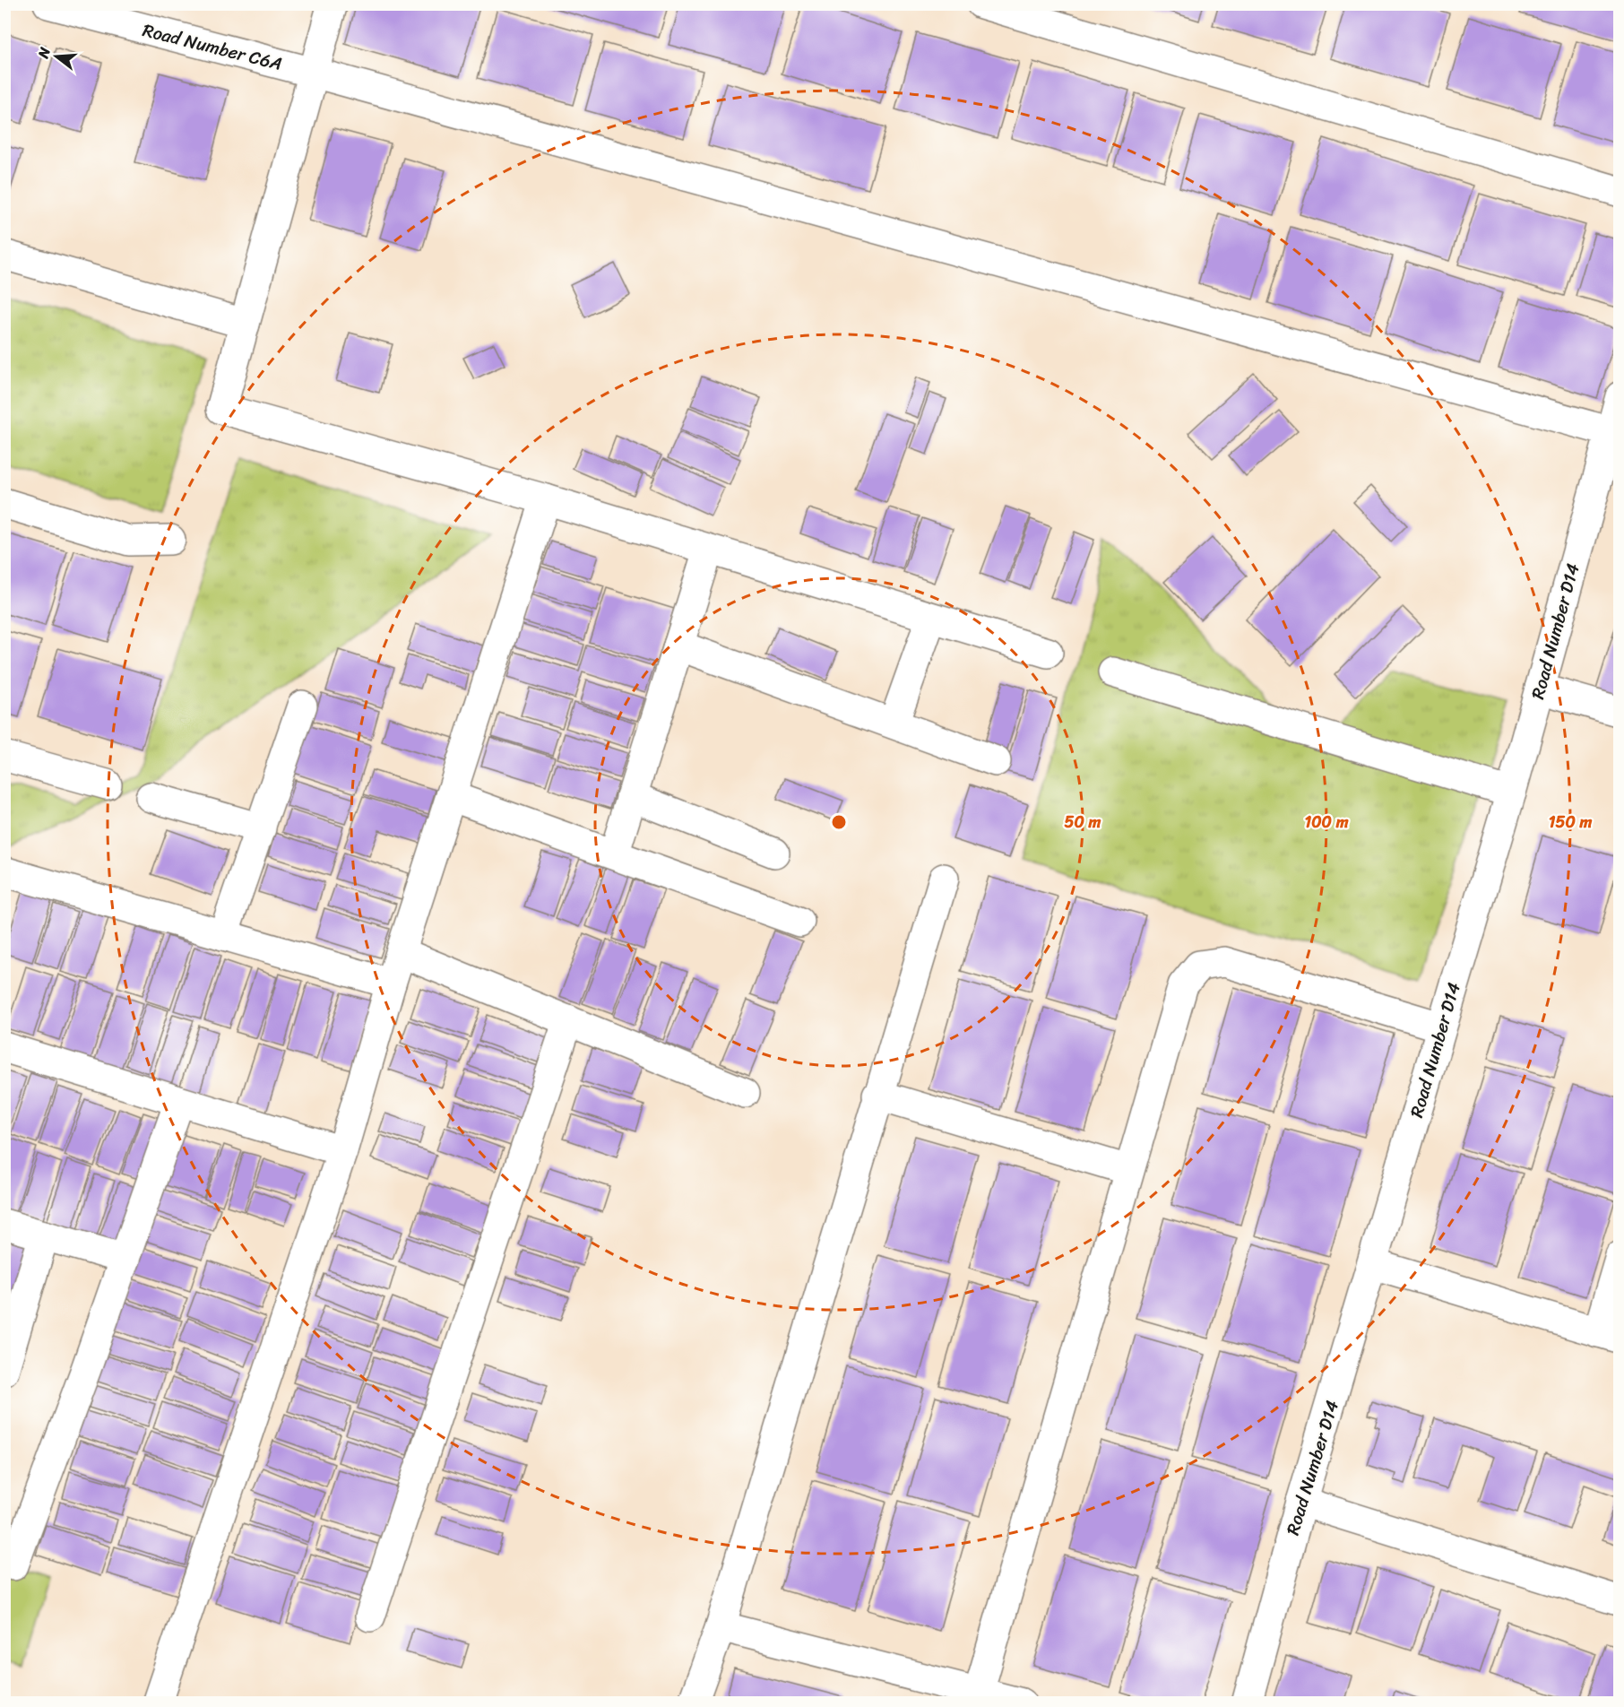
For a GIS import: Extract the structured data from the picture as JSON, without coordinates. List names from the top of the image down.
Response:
{
  "streets": {
    "street": ["Road Number C6A", "Road Number D14"]
  },
  "crossings": [
    ["Road Number C6A", "Road Number D14"]
  ],
  "north": "left",
  "rings": ["50 m", "100 m", "150 m"]
}
